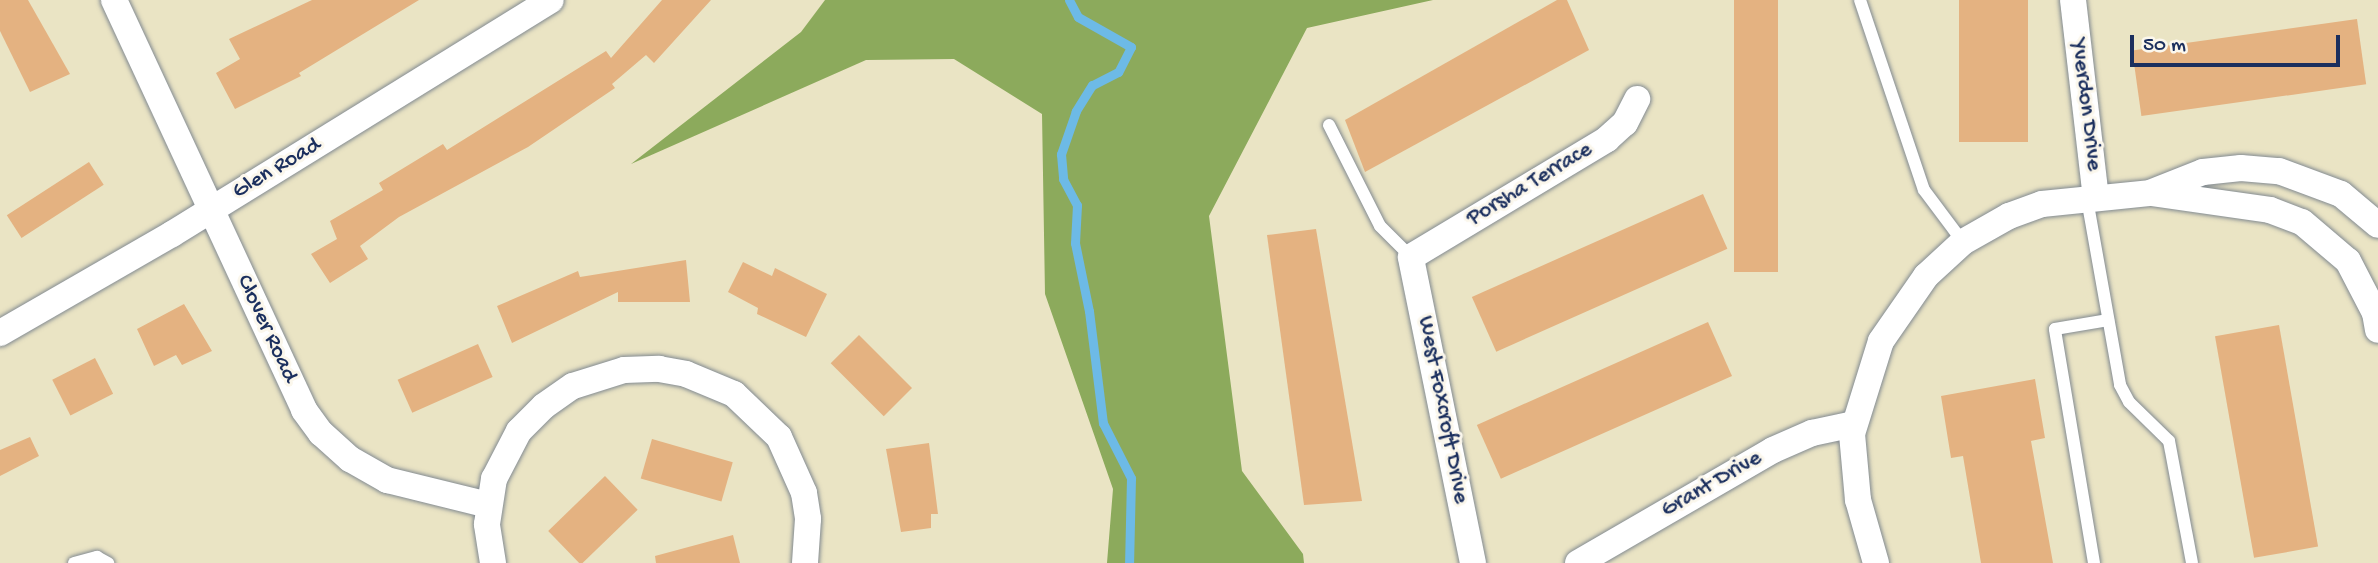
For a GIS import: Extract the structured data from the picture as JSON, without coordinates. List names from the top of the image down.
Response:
{
  "streets": {
    "street": [
      "Yverdon Drive",
      "Glen Road",
      "Porsha Terrace",
      "Clover Road",
      "West Foxcroft Drive",
      "Grant Drive"
    ]
  },
  "crossings": [
    ["Glen Road", "Clover Road"],
    ["Porsha Terrace", "West Foxcroft Drive"]
  ],
  "scale_bar": "50 m"
}
